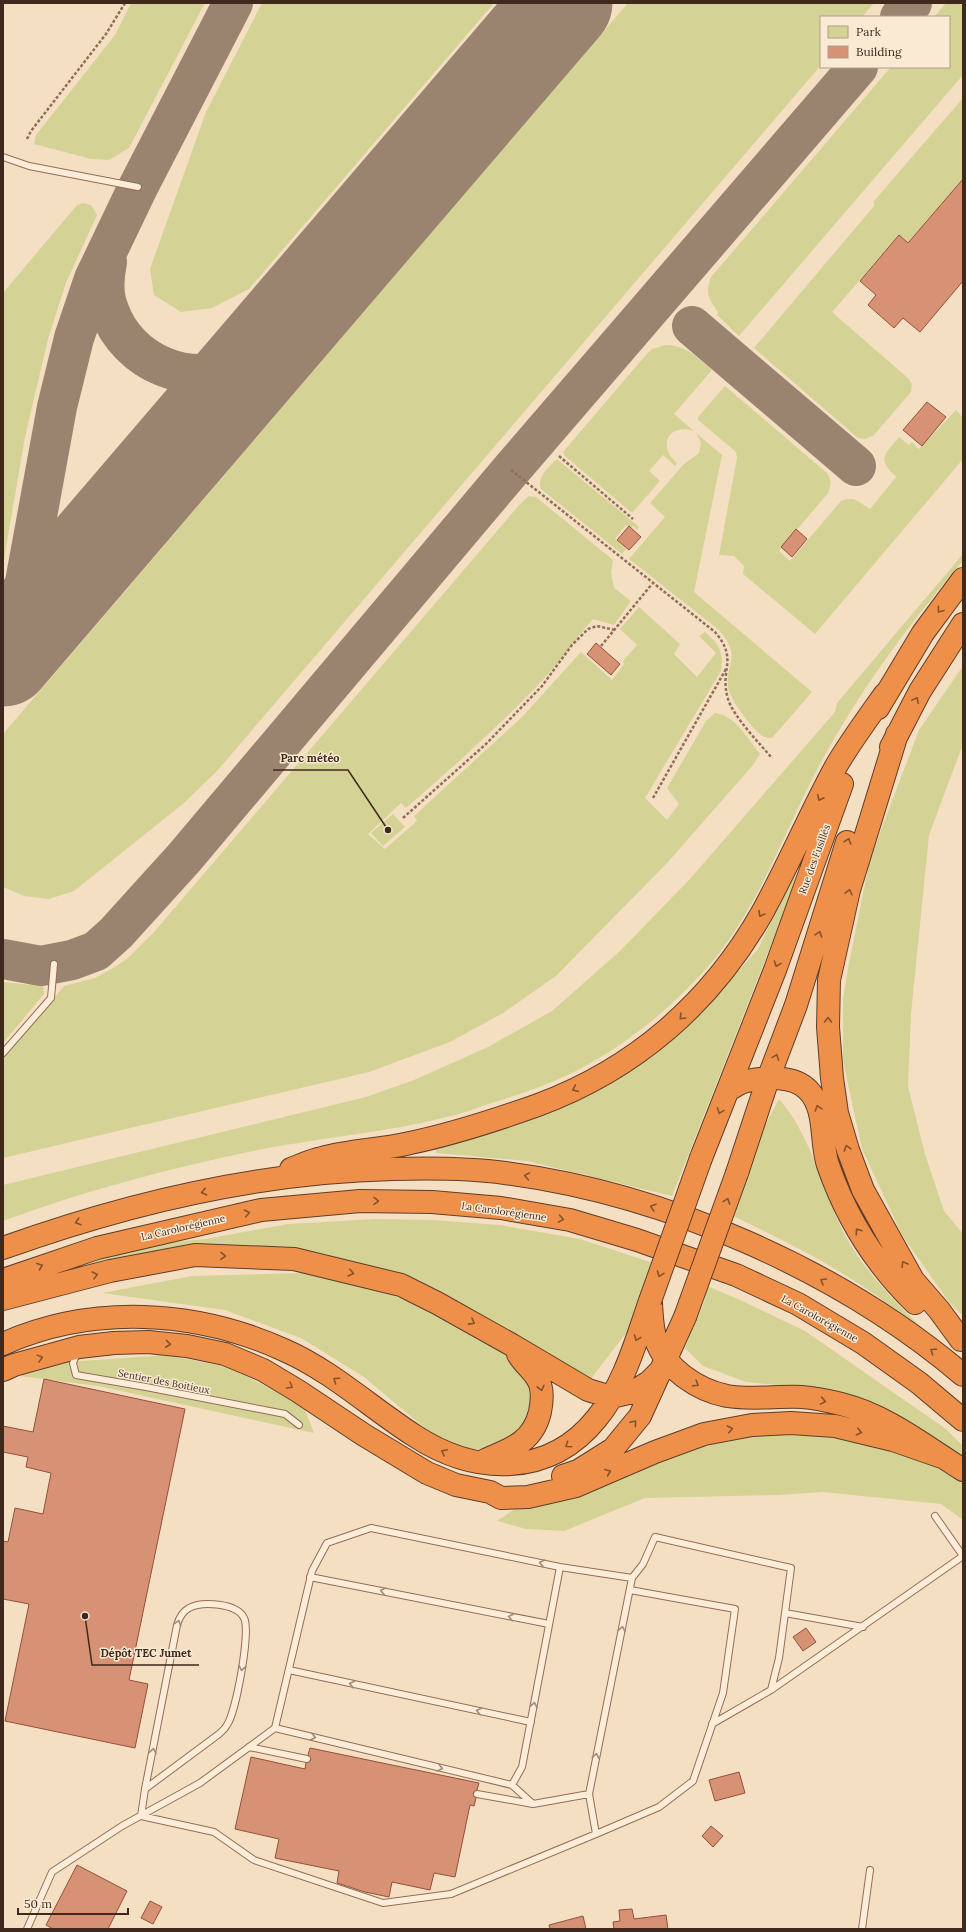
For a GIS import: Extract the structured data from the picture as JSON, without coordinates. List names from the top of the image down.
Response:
{
  "streets": {
    "highway": ["Rue des Fusillés", "La Carolorégienne"],
    "lane": ["Sentier des Boitieux"]
  },
  "crossings": [
    ["Rue des Fusillés", "Sentier des Boitieux"]
  ],
  "places": ["Parc météo", "Dépôt TEC Jumet"],
  "legend": ["Park", "Building"],
  "scale_bar": "50 m"
}
